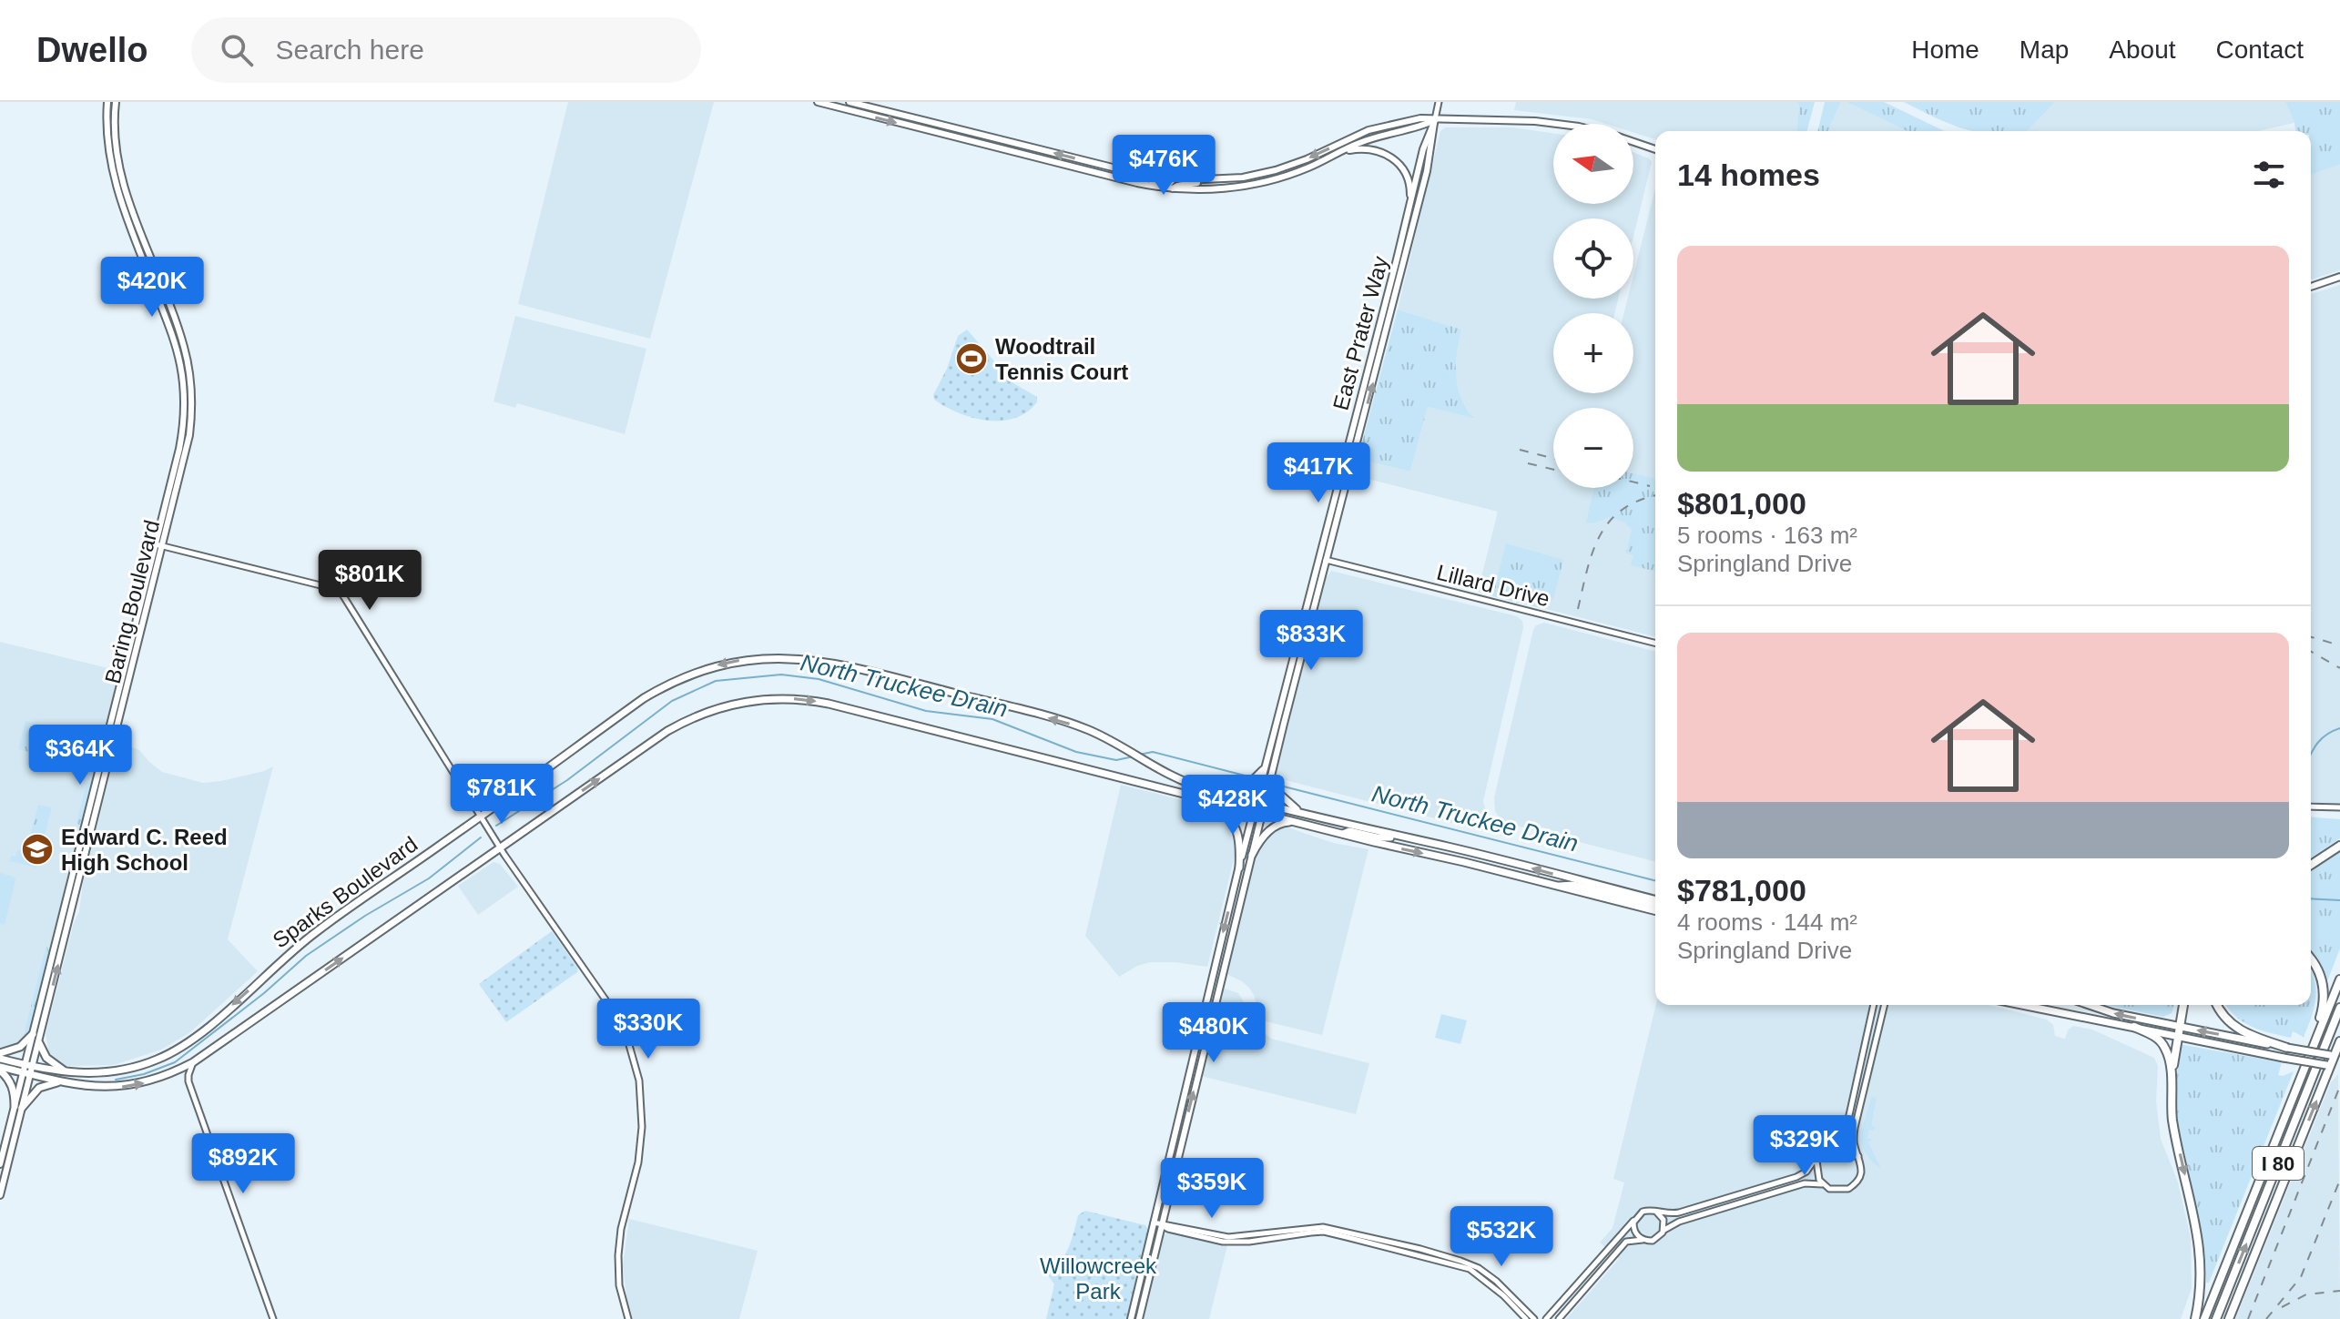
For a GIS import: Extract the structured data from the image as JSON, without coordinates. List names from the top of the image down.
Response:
{
  "streets": {
    "highway": ["I 80"],
    "main road": ["East Prater Way", "Baring Boulevard", "Sparks Boulevard"],
    "street": ["Lillard Drive"]
  },
  "crossings": [
    ["East Prater Way", "Lillard Drive"],
    ["East Prater Way", "Sparks Boulevard"],
    ["Baring Boulevard", "Sparks Boulevard"]
  ],
  "water": ["North Truckee Drain"],
  "parks": ["Willowcreek Park"],
  "places": {
    "sports": ["Woodtrail Tennis Court"],
    "school or university": ["Edward C. Reed High School"]
  },
  "north": "left",
  "page": {
    "header": "Dwello",
    "search": "Search here",
    "nav": [
      "Home",
      "Map",
      "About",
      "Contact"
    ],
    "map_buttons": ["+", "−"],
    "heading": "14 homes",
    "price": [
      "$476K",
      "$420K",
      "$417K",
      "$801K",
      "$833K",
      "$364K",
      "$781K",
      "$428K",
      "$330K",
      "$480K",
      "$329K",
      "$892K",
      "$359K",
      "$532K"
    ],
    "list": [
      {
        "name": "$801,000",
        "note": "5 rooms · 163 m² · Springland Drive"
      },
      {
        "name": "$781,000",
        "note": "4 rooms · 144 m² · Springland Drive"
      }
    ]
  }
}
